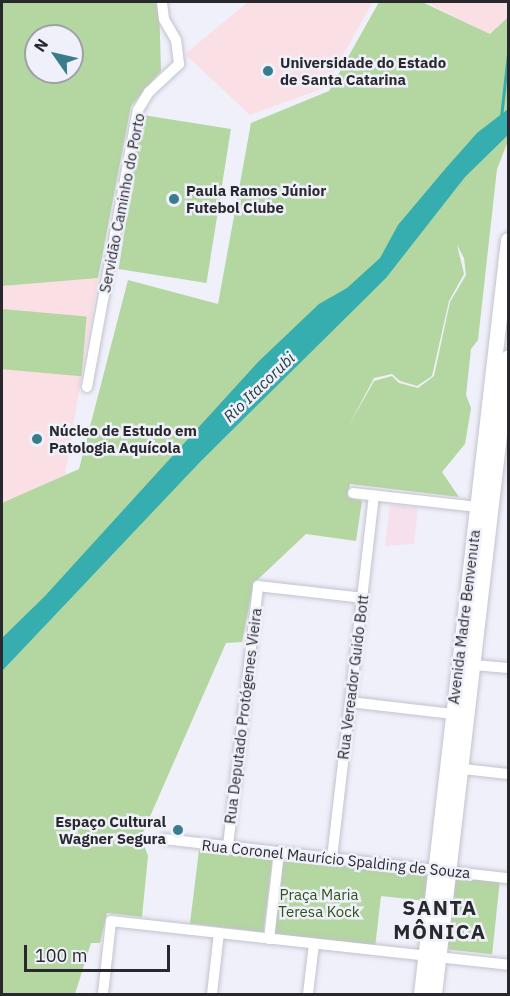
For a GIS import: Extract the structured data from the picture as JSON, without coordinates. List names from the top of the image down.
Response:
{
  "streets": {
    "main road": ["Avenida Madre Benvenuta"],
    "street": [
      "Servidão Caminho do Porto",
      "Rua Vereador Guido Bott",
      "Rua Deputado Protógenes Vieira",
      "Rua Coronel Maurício Spalding de Souza"
    ]
  },
  "crossings": [
    ["Avenida Madre Benvenuta", "Rua Coronel Maurício Spalding de Souza"],
    ["Rua Vereador Guido Bott", "Rua Deputado Protógenes Vieira"],
    ["Rua Vereador Guido Bott", "Rua Coronel Maurício Spalding de Souza"],
    ["Rua Deputado Protógenes Vieira", "Rua Coronel Maurício Spalding de Souza"]
  ],
  "districts": ["SANTA MÔNICA"],
  "water": ["Rio Itacorubi"],
  "parks": ["Praça Maria Teresa Kock"],
  "places": [
    "Universidade do Estado de Santa Catarina",
    "Paula Ramos Júnior Futebol Clube",
    "Núcleo de Estudo em Patologia Aquícola",
    "Espaço Cultural Wagner Segura"
  ],
  "scale_bar": "100 m",
  "north": "top left"
}
